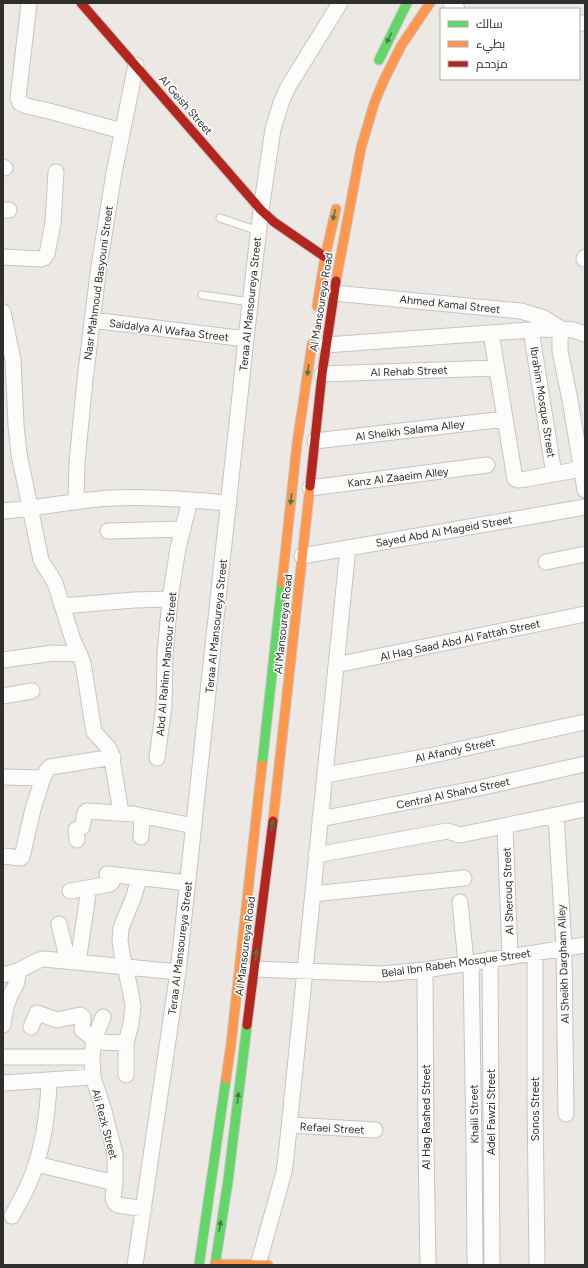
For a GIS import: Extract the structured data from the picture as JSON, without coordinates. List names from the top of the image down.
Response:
{
  "streets": {
    "main road": ["Al Geish Street", "Al Mansoureya Road"],
    "street": [
      "Nasr Mahmoud Basyouni Street",
      "Teraa Al Mansoureya Street",
      "Ahmed Kamal Street",
      "Saidalya Al Wafaa Street",
      "Al Rehab Street",
      "Ibrahim Mosque Street",
      "Al Sheikh Salama Alley",
      "Kanz Al Zaaeim Alley",
      "Sayed Abd Al Mageid Street",
      "Al Hag Saad Abd Al Fattah Street",
      "Abd Al Rahim Mansour Street",
      "Al Afandy Street",
      "Central Al Shahd Street",
      "Al Sherouq Street",
      "Belal Ibn Rabeh Mosque Street",
      "Al Sheikh Dargham Alley",
      "Sonos Street",
      "Adel Fawzi Street",
      "Khalil Street",
      "Al Hag Rashed Street",
      "Ali Rezk Street",
      "Refaei Street"
    ]
  },
  "crossings": [
    ["Al Geish Street", "Nasr Mahmoud Basyouni Street"],
    ["Al Geish Street", "Al Mansoureya Road"],
    ["Al Geish Street", "Teraa Al Mansoureya Street"],
    ["Nasr Mahmoud Basyouni Street", "Saidalya Al Wafaa Street"],
    ["Al Mansoureya Road", "Ahmed Kamal Street"],
    ["Al Mansoureya Road", "Al Rehab Street"],
    ["Al Mansoureya Road", "Al Sheikh Salama Alley"],
    ["Al Mansoureya Road", "Kanz Al Zaaeim Alley"],
    ["Al Mansoureya Road", "Sayed Abd Al Mageid Street"],
    ["Al Mansoureya Road", "Belal Ibn Rabeh Mosque Street"],
    ["Teraa Al Mansoureya Street", "Saidalya Al Wafaa Street"],
    ["Teraa Al Mansoureya Street", "Ali Rezk Street"],
    ["Al Sherouq Street", "Belal Ibn Rabeh Mosque Street"],
    ["Belal Ibn Rabeh Mosque Street", "Al Sheikh Dargham Alley"],
    ["Belal Ibn Rabeh Mosque Street", "Sonos Street"],
    ["Belal Ibn Rabeh Mosque Street", "Adel Fawzi Street"],
    ["Belal Ibn Rabeh Mosque Street", "Khalil Street"],
    ["Belal Ibn Rabeh Mosque Street", "Al Hag Rashed Street"]
  ],
  "legend": ["سالك", "بطيء", "مزدحم"]
}
